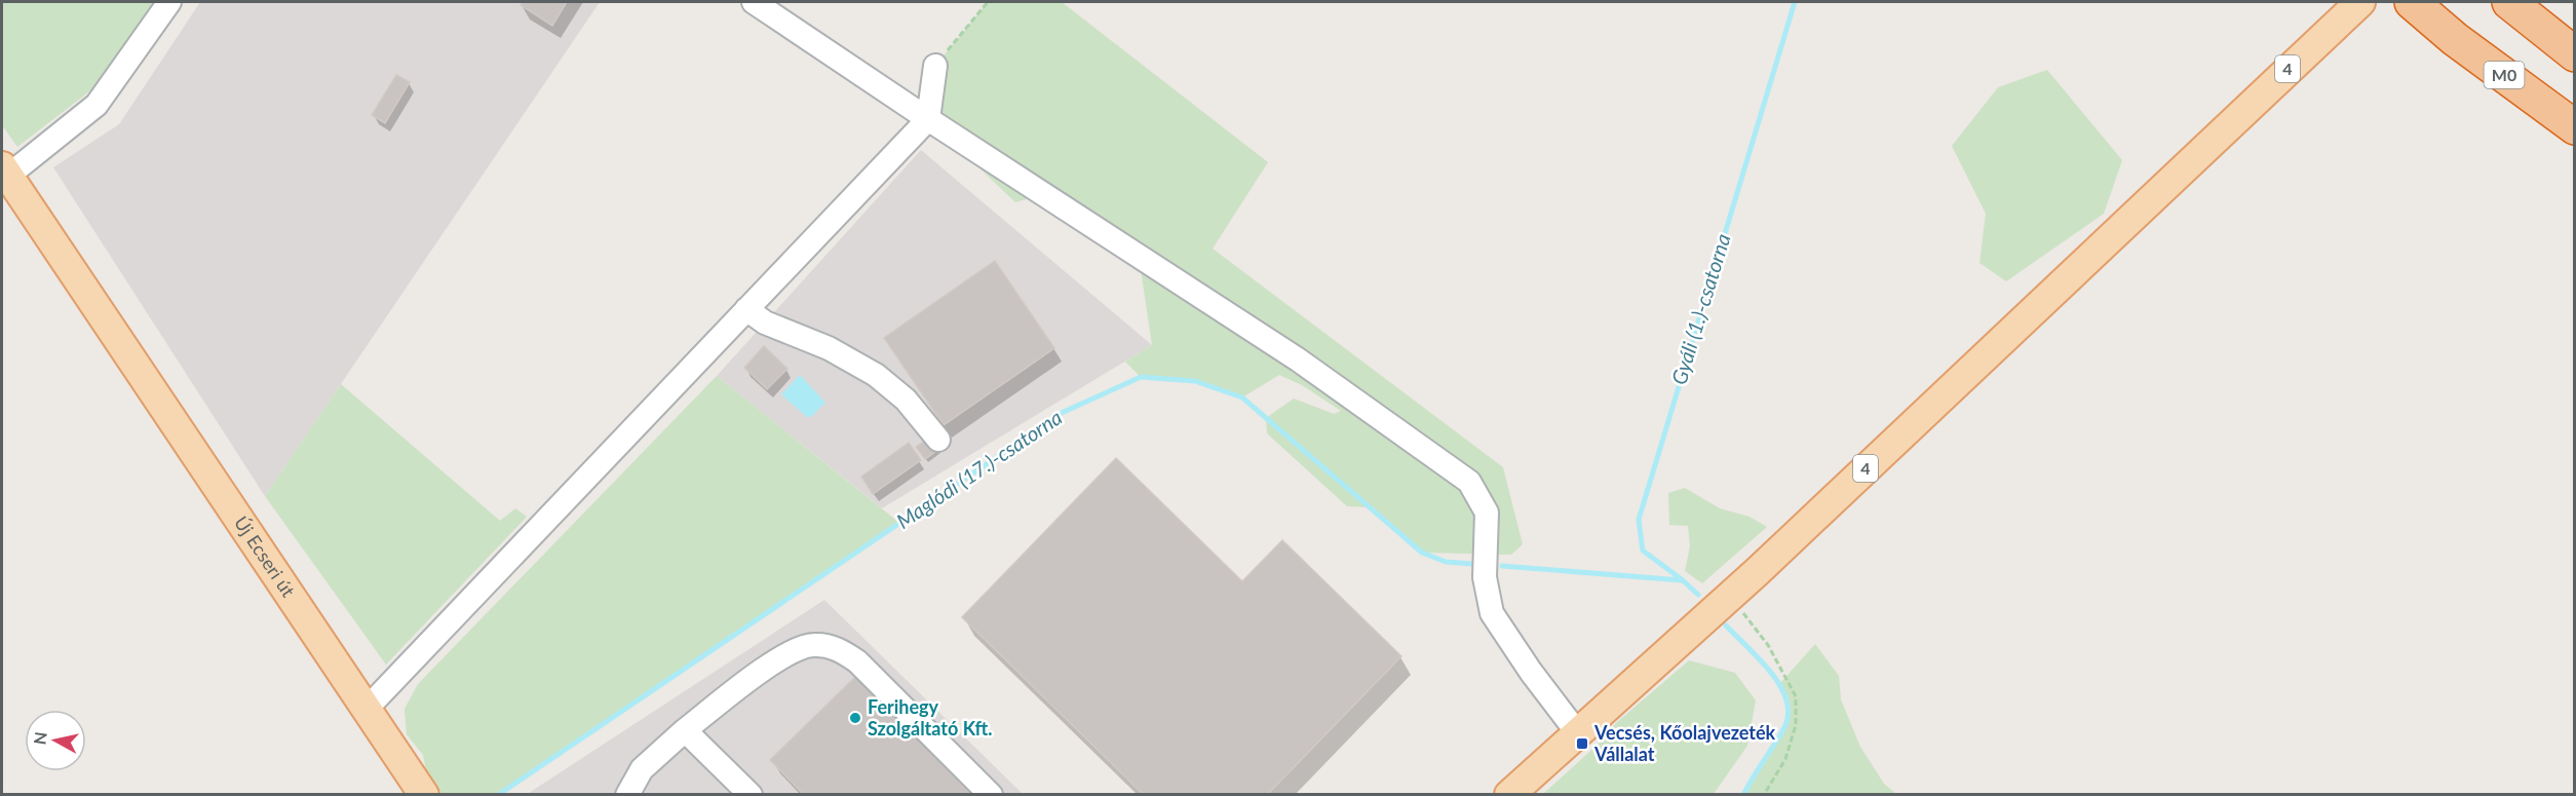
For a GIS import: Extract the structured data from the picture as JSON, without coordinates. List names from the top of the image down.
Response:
{
  "streets": {
    "highway": ["M0"],
    "main road": ["4", "Új Ecseri út"]
  },
  "water": ["Gyáli (1.)-csatorna", "Maglódi (17.)-csatorna"],
  "places": {
    "other": ["Ferihegy Szolgáltató Kft."],
    "transit": ["Vecsés, Kőolajvezeték Vállalat"]
  },
  "north": "left"
}
